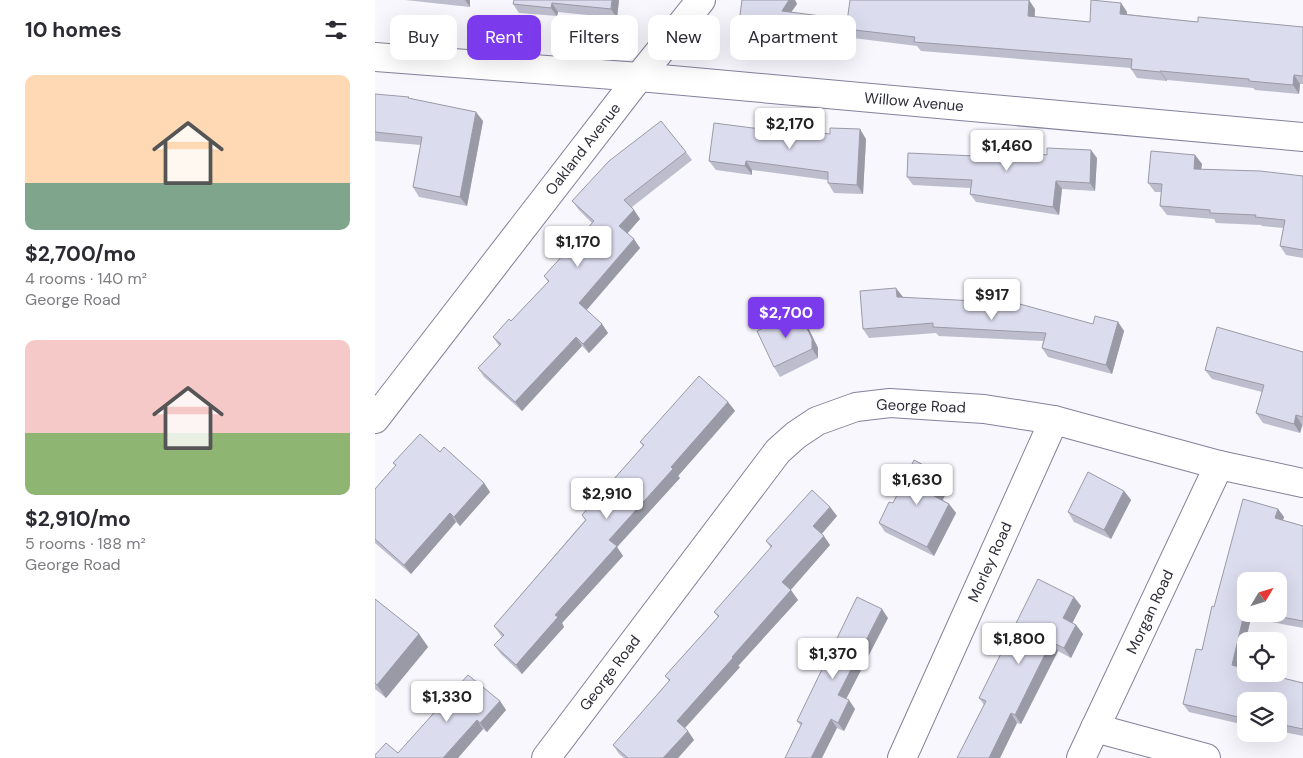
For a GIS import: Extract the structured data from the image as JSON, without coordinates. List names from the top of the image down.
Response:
{
  "streets": {
    "street": [
      "Willow Avenue",
      "Oakland Avenue",
      "George Road",
      "Morley Road",
      "Morgan Road"
    ]
  },
  "crossings": [
    ["Willow Avenue", "Oakland Avenue"],
    ["George Road", "Morley Road"],
    ["George Road", "Morgan Road"]
  ],
  "north": "top right",
  "page": {
    "heading": "10 homes",
    "chip": [
      "Buy",
      "Rent",
      "Filters",
      "New",
      "Apartment"
    ],
    "list": [
      {
        "name": "$2,700/mo",
        "note": "4 rooms · 140 m² · George Road"
      },
      {
        "name": "$2,910/mo",
        "note": "5 rooms · 188 m² · George Road"
      }
    ],
    "price": [
      "$2,170",
      "$1,460",
      "$1,170",
      "$917",
      "$2,700",
      "$1,630",
      "$2,910",
      "$1,800",
      "$1,370",
      "$1,330"
    ]
  }
}
